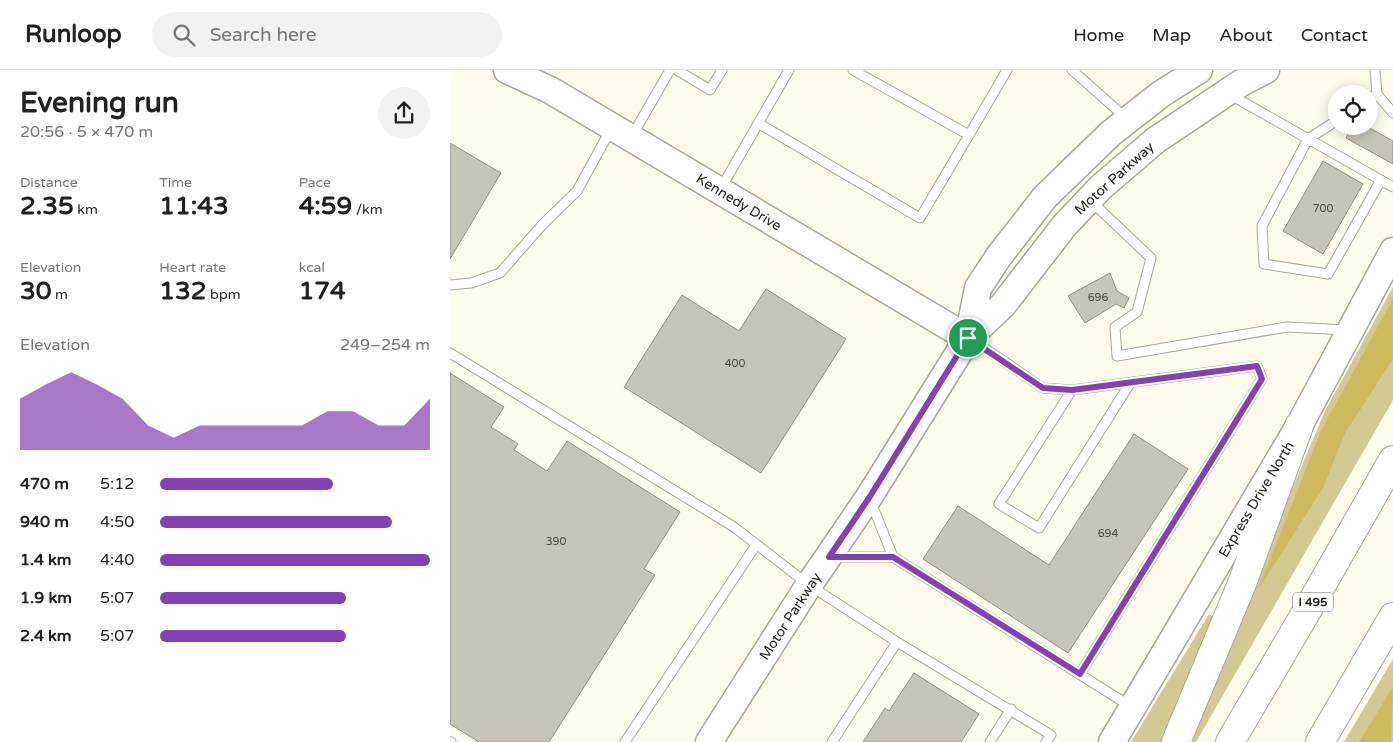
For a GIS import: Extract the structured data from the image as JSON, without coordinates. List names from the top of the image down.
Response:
{
  "streets": {
    "highway": ["I 495"],
    "main road": ["Motor Parkway", "Kennedy Drive", "Express Drive North"]
  },
  "crossings": [
    ["Motor Parkway", "Kennedy Drive"]
  ],
  "house_numbers": [
    "700",
    "696",
    "400",
    "694",
    "390"
  ],
  "page": {
    "header": "Runloop",
    "search": "Search here",
    "nav": [
      "Home",
      "Map",
      "About",
      "Contact"
    ],
    "heading": ["Evening run", "20:56 · 5 × 470 m"],
    "stats": [
      ["Distance", "2.35 km"],
      ["Time", "11:43"],
      ["Pace", "4:59 /km"],
      ["Elevation", "30 m"],
      ["Heart rate", "132 bpm"],
      ["kcal", "174"]
    ],
    "chart": ["Elevation", "249–254 m"],
    "list": [
      {
        "name": "470 m",
        "note": "5:12"
      },
      {
        "name": "940 m",
        "note": "4:50"
      },
      {
        "name": "1.4 km",
        "note": "4:40"
      },
      {
        "name": "1.9 km",
        "note": "5:07"
      },
      {
        "name": "2.4 km",
        "note": "5:07"
      }
    ]
  }
}
